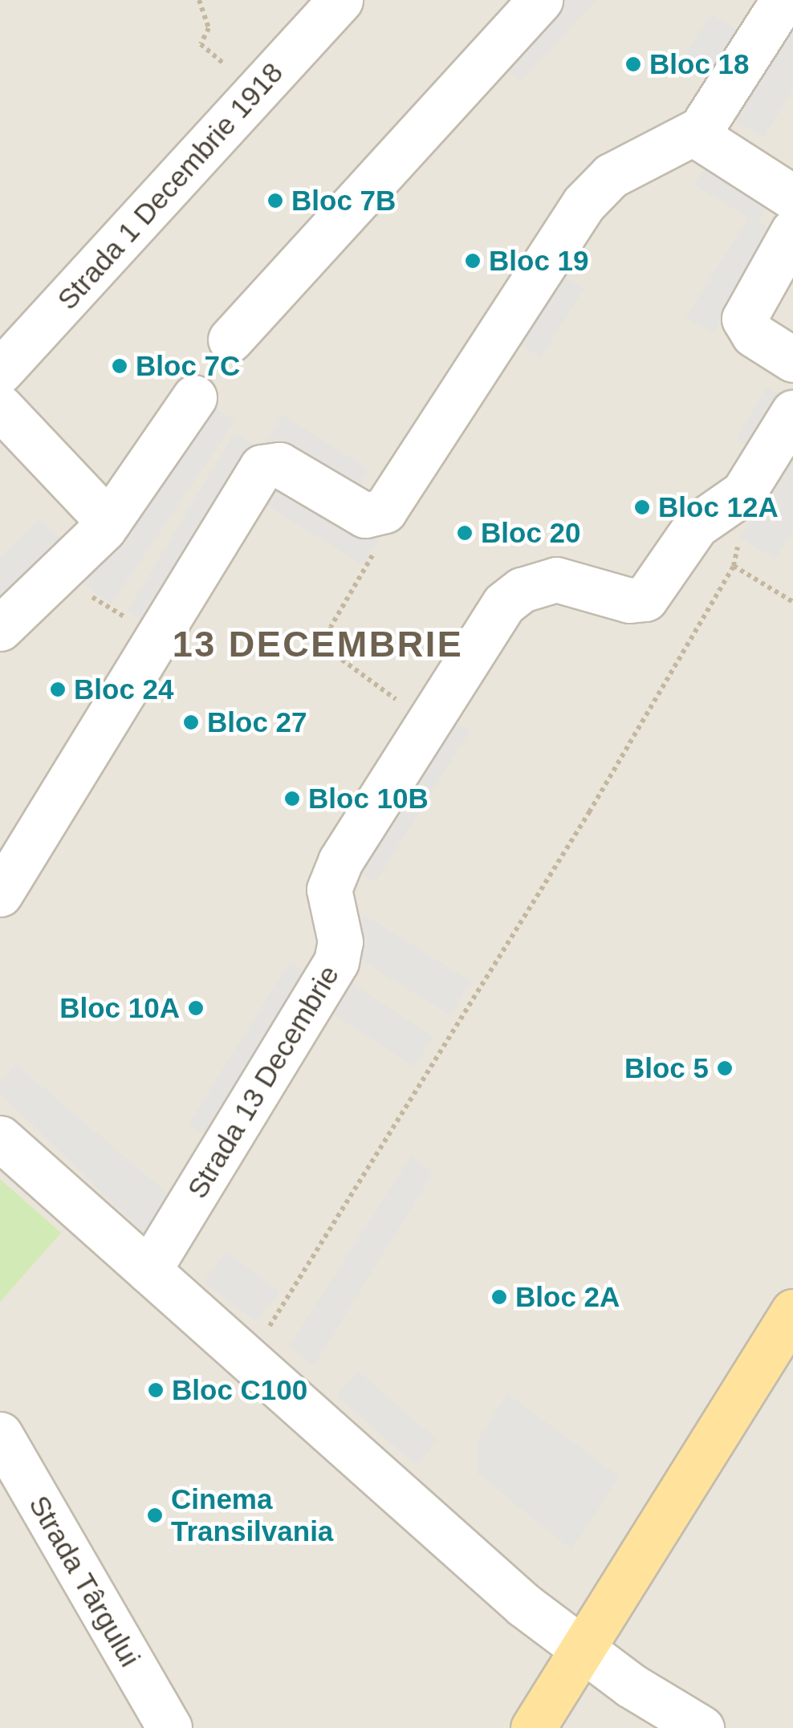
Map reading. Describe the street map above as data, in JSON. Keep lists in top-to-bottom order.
{
  "streets": {
    "street": ["Strada 1 Decembrie 1918", "Strada 13 Decembrie", "Strada Târgului"]
  },
  "districts": ["13 DECEMBRIE"],
  "places": [
    "Bloc 18",
    "Bloc 7B",
    "Bloc 19",
    "Bloc 7C",
    "Bloc 12A",
    "Bloc 20",
    "Bloc 24",
    "Bloc 27",
    "Bloc 10B",
    "Bloc 10A",
    "Bloc 5",
    "Bloc 2A",
    "Bloc C100",
    "Cinema Transilvania"
  ]
}
